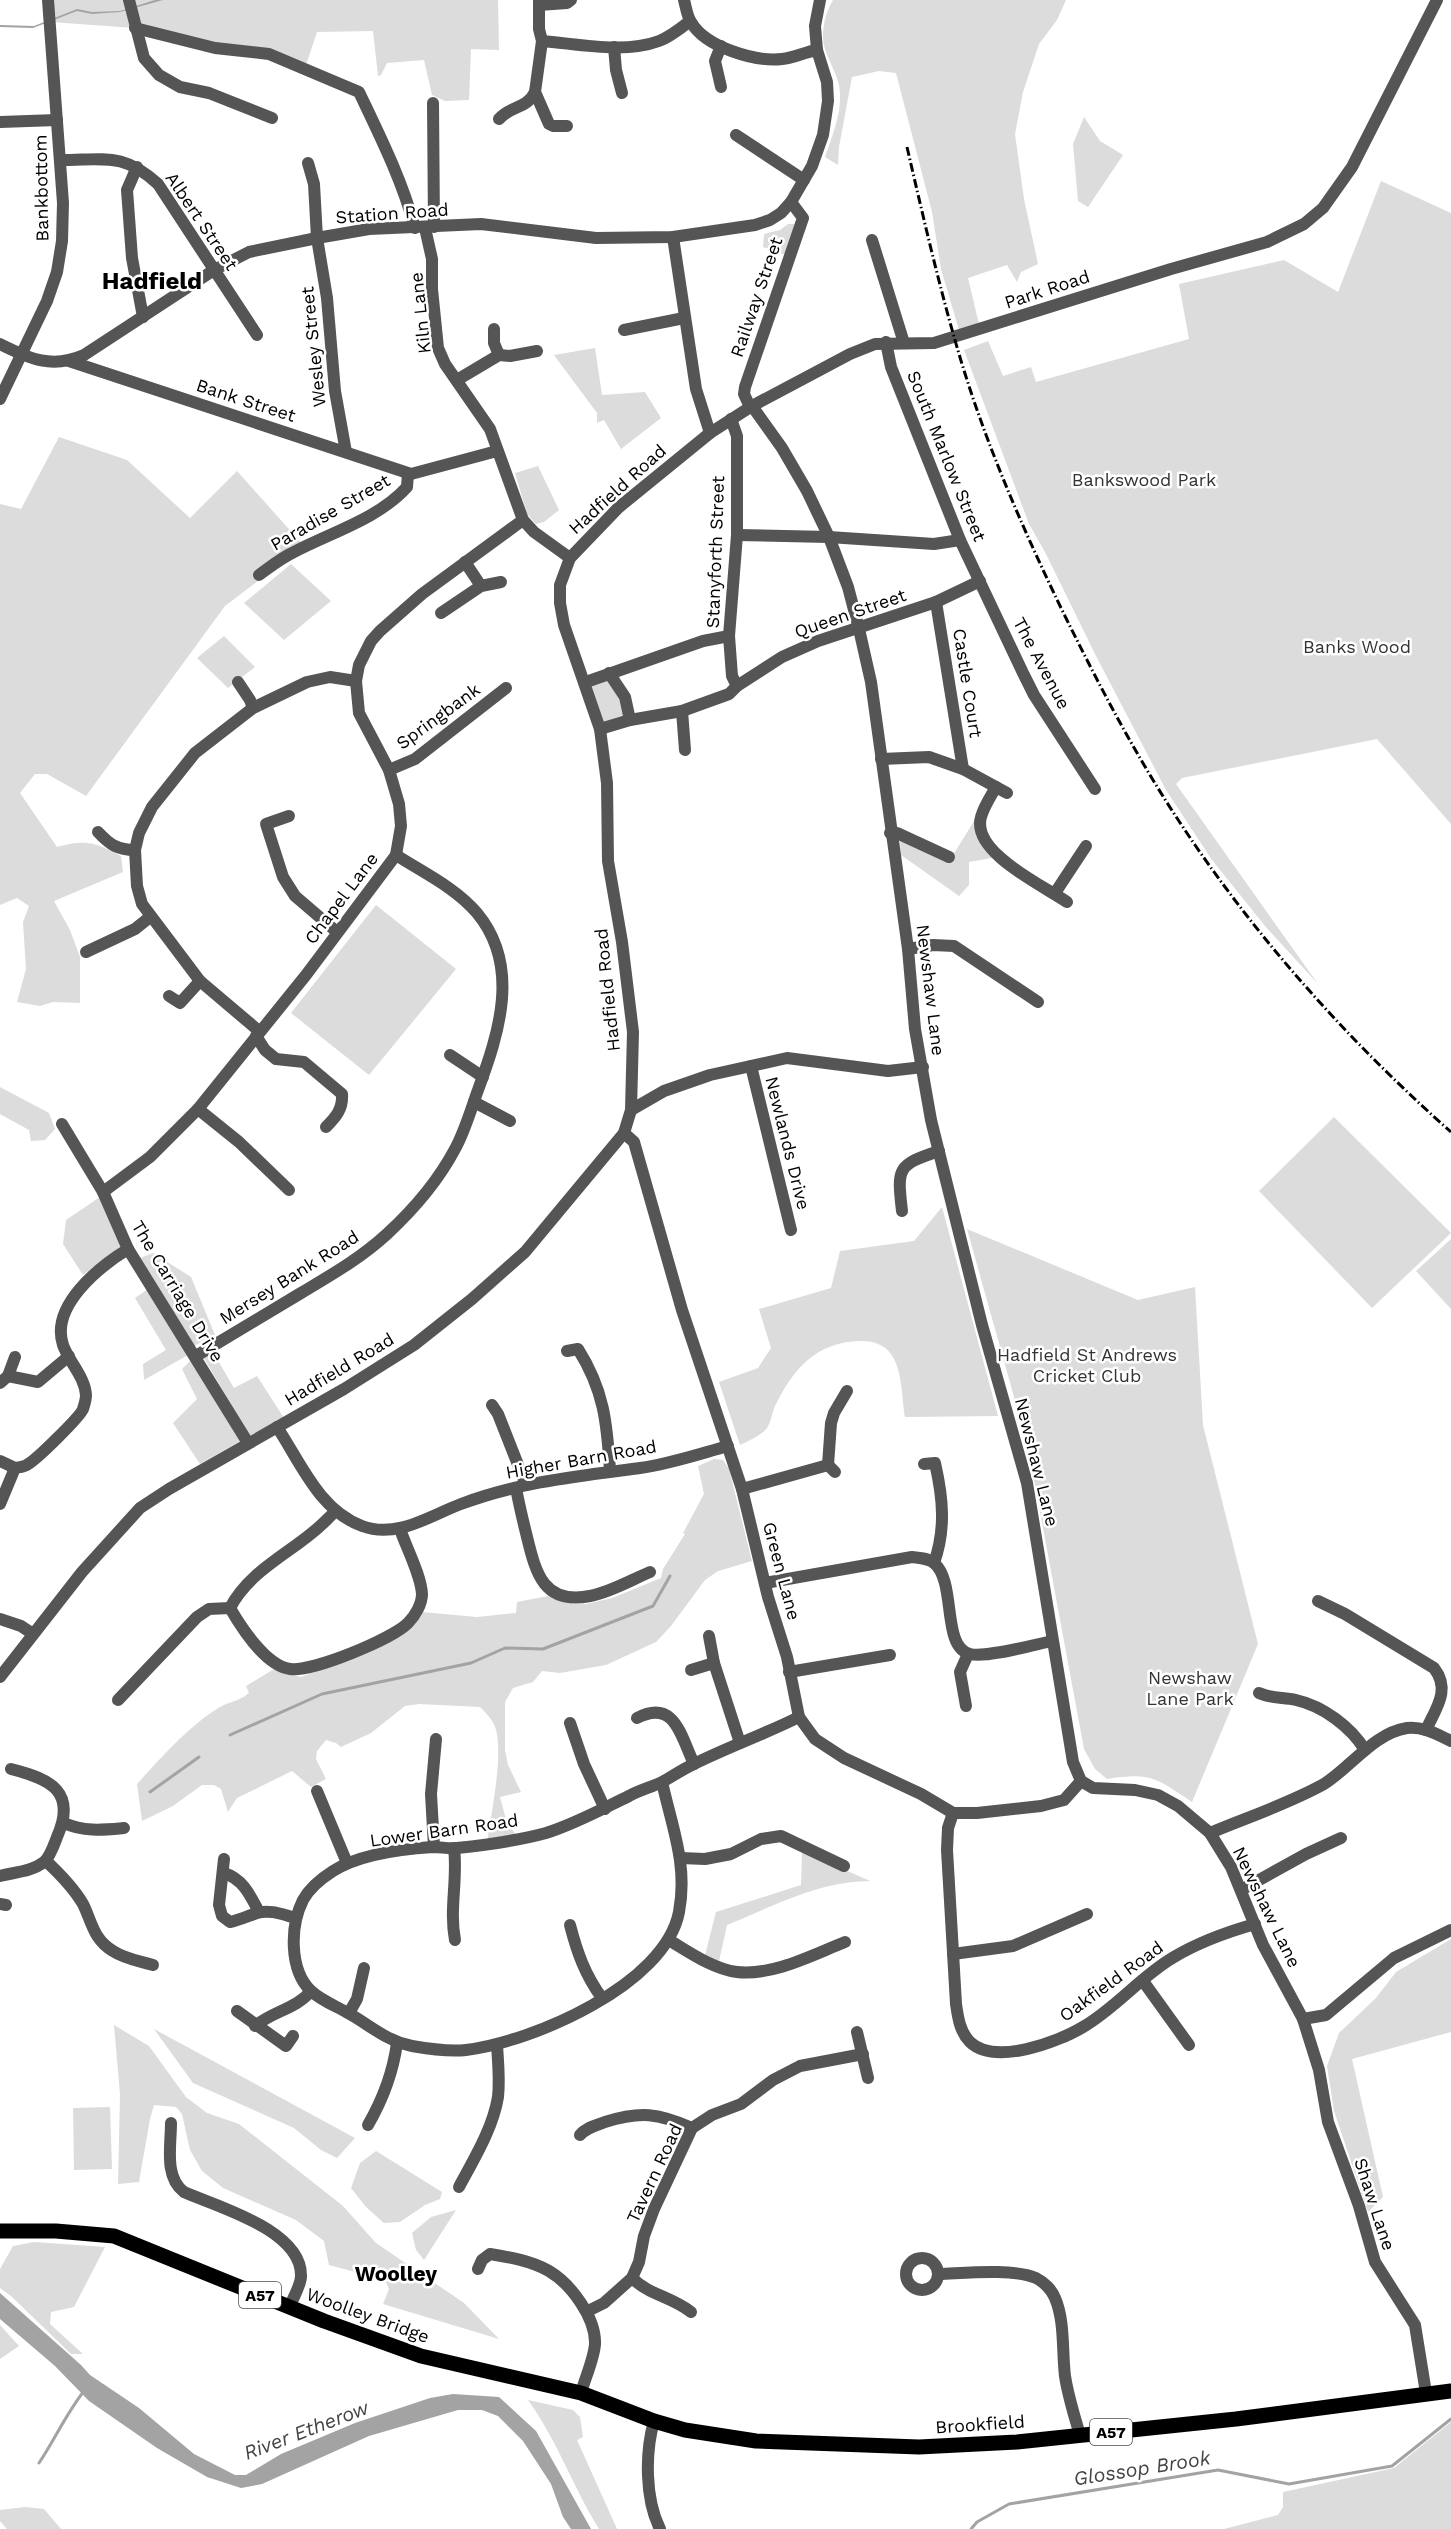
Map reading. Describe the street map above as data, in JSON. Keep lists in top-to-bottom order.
{
  "streets": {
    "main road": ["A57", "Woolley Bridge", "Brookfield"],
    "street": [
      "Bankbottom",
      "Station Road",
      "Albert Street",
      "Park Road",
      "Railway Street",
      "Kiln Lane",
      "Wesley Street",
      "Bank Street",
      "South Marlow Street",
      "Hadfield Road",
      "Paradise Street",
      "Stanyforth Street",
      "Queen Street",
      "The Avenue",
      "Castle Court",
      "Springbank",
      "Chapel Lane",
      "Newshaw Lane",
      "Newlands Drive",
      "Mersey Bank Road",
      "The Carriage Drive",
      "Higher Barn Road",
      "Green Lane",
      "Lower Barn Road",
      "Oakfield Road",
      "Tavern Road",
      "Shaw Lane"
    ]
  },
  "crossings": [
    ["Bankbottom", "Albert Street"],
    ["Station Road", "Albert Street"],
    ["Station Road", "Railway Street"],
    ["Station Road", "Kiln Lane"],
    ["Station Road", "Wesley Street"],
    ["Station Road", "Bank Street"],
    ["Park Road", "Hadfield Road"],
    ["Railway Street", "Hadfield Road"],
    ["Railway Street", "Newshaw Lane"],
    ["Kiln Lane", "Chapel Lane"],
    ["Wesley Street", "Bank Street"],
    ["Bank Street", "Paradise Street"],
    ["South Marlow Street", "Hadfield Road"],
    ["South Marlow Street", "Queen Street"],
    ["South Marlow Street", "The Avenue"],
    ["Hadfield Road", "Stanyforth Street"],
    ["Hadfield Road", "Queen Street"],
    ["Hadfield Road", "Newshaw Lane"],
    ["Hadfield Road", "Newlands Drive"],
    ["Hadfield Road", "The Carriage Drive"],
    ["Hadfield Road", "Higher Barn Road"],
    ["Hadfield Road", "Green Lane"],
    ["Stanyforth Street", "Queen Street"],
    ["Queen Street", "The Avenue"],
    ["Queen Street", "Castle Court"],
    ["Queen Street", "Newshaw Lane"],
    ["Springbank", "Chapel Lane"],
    ["Chapel Lane", "Mersey Bank Road"],
    ["Chapel Lane", "The Carriage Drive"],
    ["Newshaw Lane", "Newlands Drive"],
    ["Newshaw Lane", "Oakfield Road"],
    ["Newshaw Lane", "Shaw Lane"],
    ["Mersey Bank Road", "The Carriage Drive"],
    ["Higher Barn Road", "Green Lane"],
    ["Green Lane", "Lower Barn Road"],
    ["Green Lane", "Oakfield Road"],
    ["Shaw Lane", "Brookfield"],
    ["Woolley Bridge", "Brookfield"]
  ],
  "districts": ["Hadfield", "Woolley"],
  "water": ["River Etherow", "Glossop Brook"],
  "parks": [
    "Bankswood Park",
    "Banks Wood",
    "Hadfield St Andrews Cricket Club",
    "Newshaw Lane Park"
  ]
}
